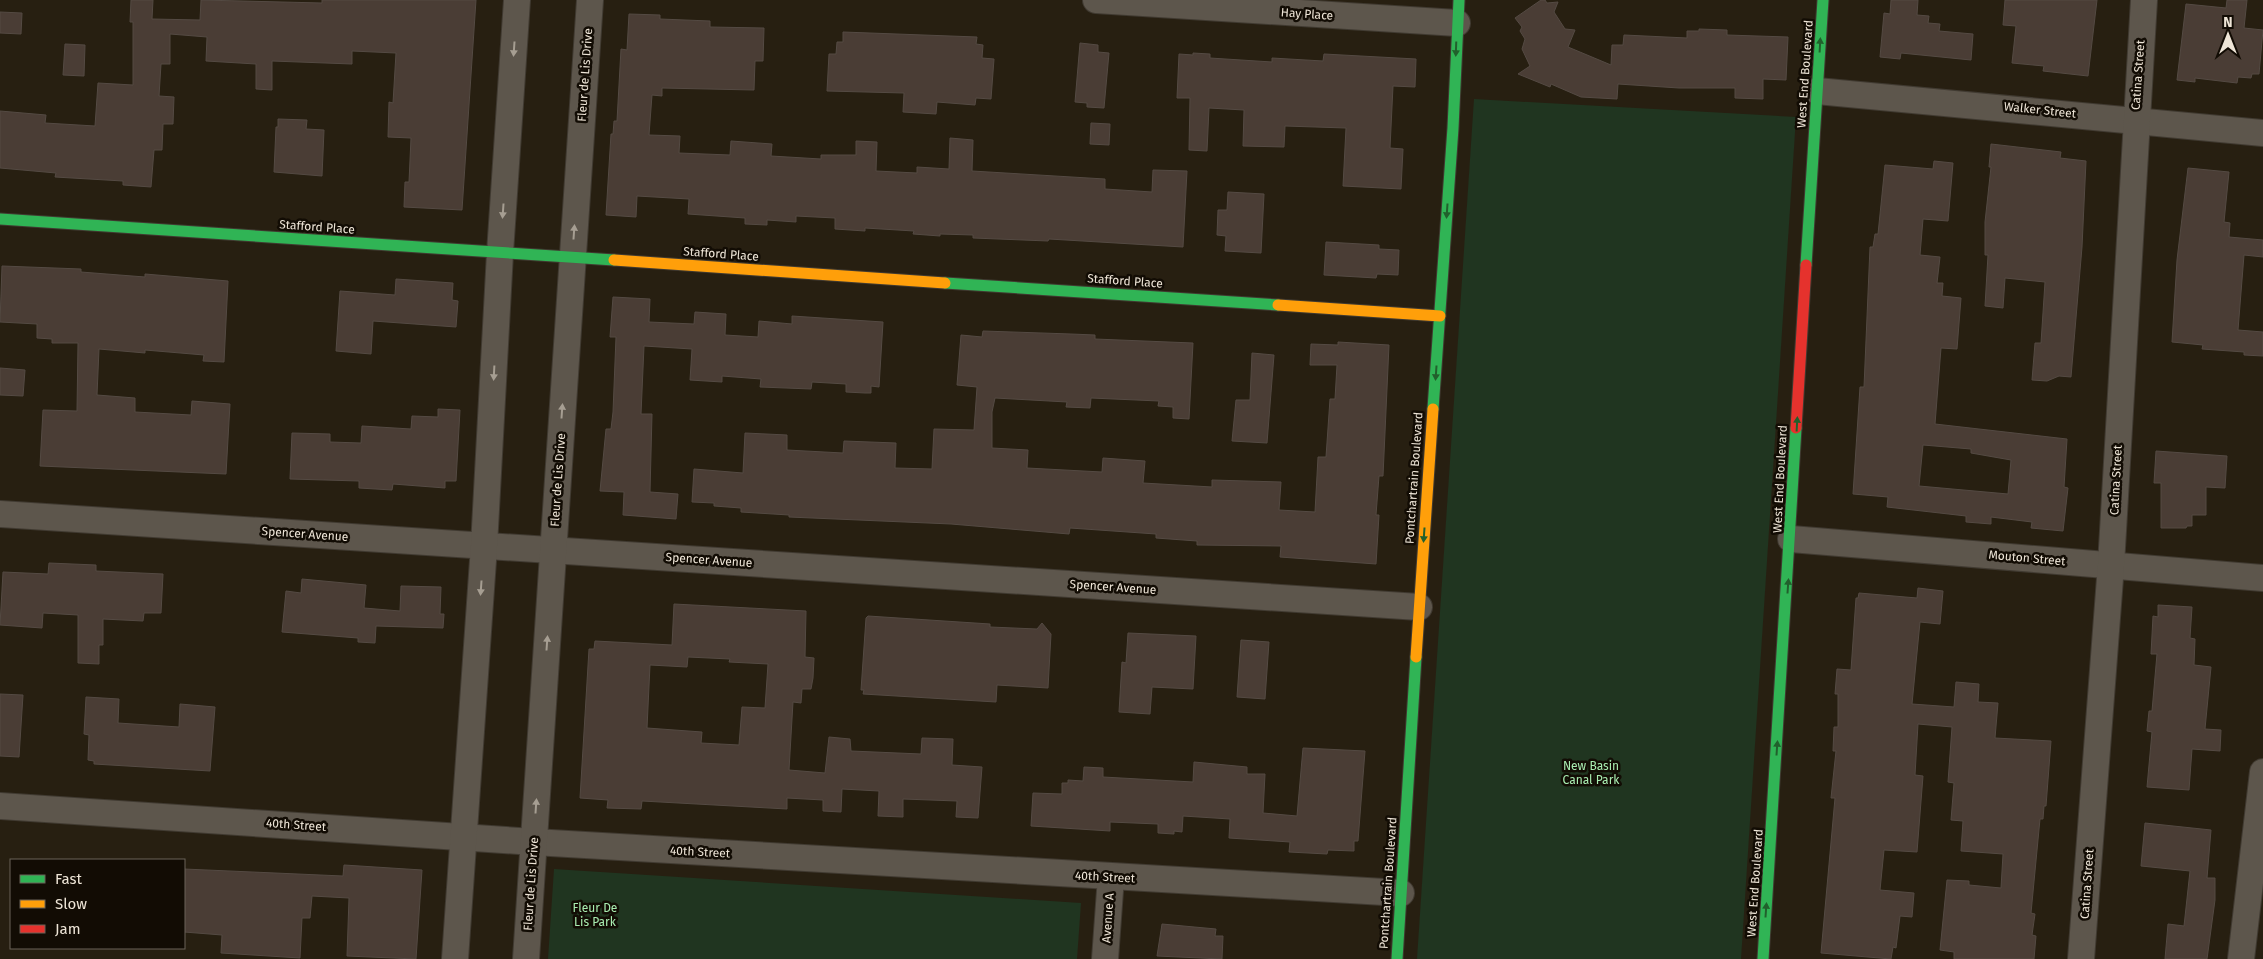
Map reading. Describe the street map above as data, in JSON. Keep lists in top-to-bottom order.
{
  "streets": {
    "main road": ["West End Boulevard", "Stafford Place", "Pontchartrain Boulevard"],
    "street": [
      "Hay Place",
      "Fleur de Lis Drive",
      "Catina Street",
      "Walker Street",
      "Spencer Avenue",
      "Mouton Street",
      "40th Street",
      "Avenue A"
    ]
  },
  "crossings": [
    ["Hay Place", "Pontchartrain Boulevard"],
    ["West End Boulevard", "Walker Street"],
    ["West End Boulevard", "Mouton Street"],
    ["Fleur de Lis Drive", "Stafford Place"],
    ["Fleur de Lis Drive", "Spencer Avenue"],
    ["Fleur de Lis Drive", "40th Street"],
    ["Catina Street", "Walker Street"],
    ["Catina Street", "Mouton Street"],
    ["Stafford Place", "Pontchartrain Boulevard"],
    ["Pontchartrain Boulevard", "Spencer Avenue"],
    ["Pontchartrain Boulevard", "40th Street"],
    ["40th Street", "Avenue A"]
  ],
  "one_way": ["West End Boulevard", "Pontchartrain Boulevard"],
  "parks": ["New Basin Canal Park", "Fleur De Lis Park"],
  "legend": ["Fast", "Slow", "Jam"],
  "north": "top"
}
